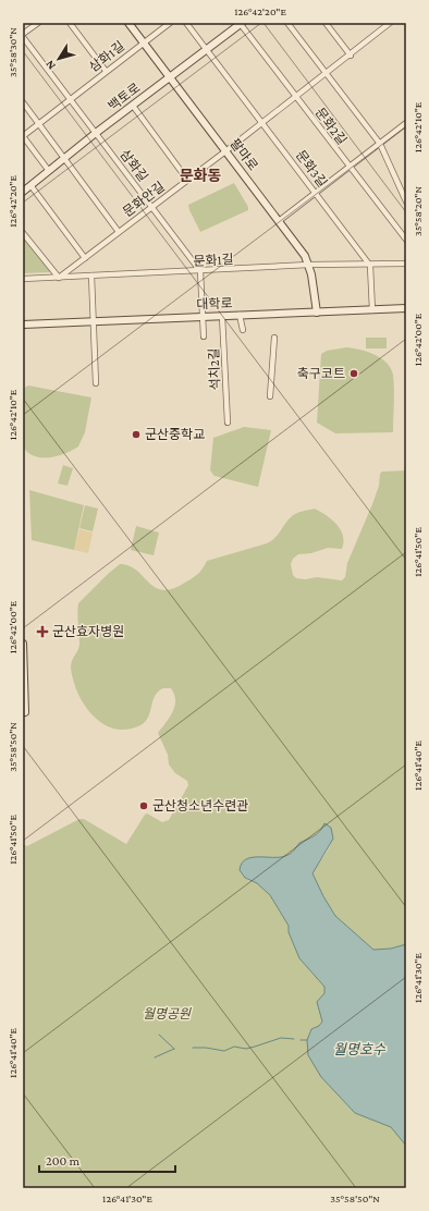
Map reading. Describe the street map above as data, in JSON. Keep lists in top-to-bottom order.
{
  "streets": {
    "street": [
      "삼화1길",
      "백토로",
      "문화2길",
      "팔마로",
      "삼화길",
      "문화3길",
      "문화안길",
      "문화1길",
      "대학로",
      "석치2길"
    ]
  },
  "crossings": [
    ["삼화1길", "팔마로"],
    ["삼화1길", "삼화길"],
    ["백토로", "문화2길"],
    ["백토로", "팔마로"],
    ["백토로", "삼화길"],
    ["백토로", "문화3길"],
    ["문화2길", "문화안길"],
    ["팔마로", "문화안길"],
    ["팔마로", "문화1길"],
    ["팔마로", "대학로"],
    ["삼화길", "문화안길"],
    ["삼화길", "문화1길"],
    ["문화3길", "문화안길"],
    ["문화3길", "문화1길"],
    ["문화안길", "문화1길"],
    ["대학로", "석치2길"]
  ],
  "districts": ["문화동"],
  "water": ["월명호수"],
  "parks": ["월명공원"],
  "places": {
    "other": ["축구코트", "군산중학교", "군산청소년수련관"],
    "health": ["군산효자병원"]
  },
  "scale_bar": "200 m",
  "north": "bottom left",
  "coordinates": [
    "126°42'20\"E",
    "35°58'30\"N",
    "126°42'10\"E",
    "35°58'20\"N",
    "126°42'00\"E",
    "126°41'50\"E",
    "35°58'50\"N",
    "126°41'40\"E",
    "126°41'30\"E"
  ]
}
